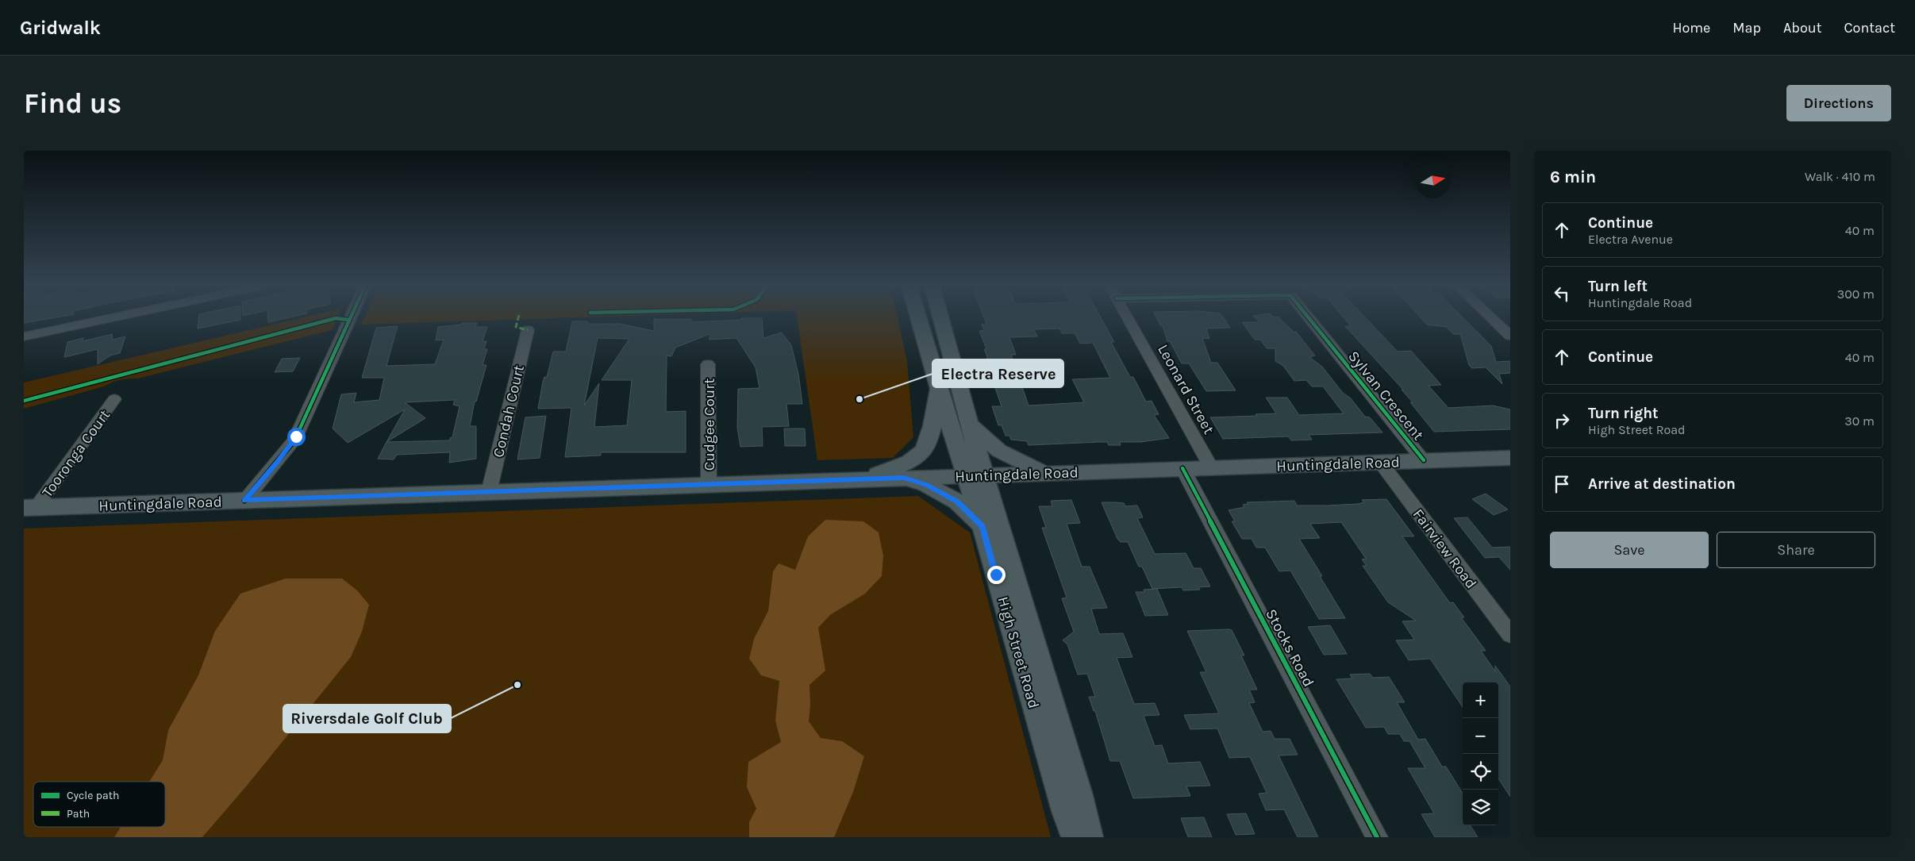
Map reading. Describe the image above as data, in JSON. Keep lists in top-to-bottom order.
{
  "streets": {
    "main road": ["Huntingdale Road", "High Street Road"],
    "street": [
      "Leonard Street",
      "Sylvan Crescent",
      "Condah Court",
      "Cudgee Court",
      "Tooronga Court",
      "Fairview Road",
      "Stocks Road"
    ]
  },
  "crossings": [
    ["Leonard Street", "Huntingdale Road"],
    ["Sylvan Crescent", "Huntingdale Road"],
    ["Condah Court", "Huntingdale Road"],
    ["Cudgee Court", "Huntingdale Road"],
    ["Tooronga Court", "Huntingdale Road"],
    ["Huntingdale Road", "Fairview Road"],
    ["Huntingdale Road", "Stocks Road"],
    ["Huntingdale Road", "High Street Road"]
  ],
  "places": ["Electra Reserve", "Riversdale Golf Club"],
  "legend": ["Cycle path", "Path"],
  "north": "right",
  "page": {
    "header": "Gridwalk",
    "nav": [
      "Home",
      "Map",
      "About",
      "Contact"
    ],
    "buttons": [
      "Directions",
      ["Save", "Share"]
    ],
    "title": "Find us",
    "heading": ["6 min", "Walk · 410 m"],
    "list": [
      ["Continue", "Electra Avenue", "40 m"],
      ["Turn left", "Huntingdale Road", "300 m"],
      ["Continue", "40 m"],
      ["Turn right", "High Street Road", "30 m"],
      "Arrive at destination"
    ],
    "map_buttons": ["+", "−"]
  }
}
